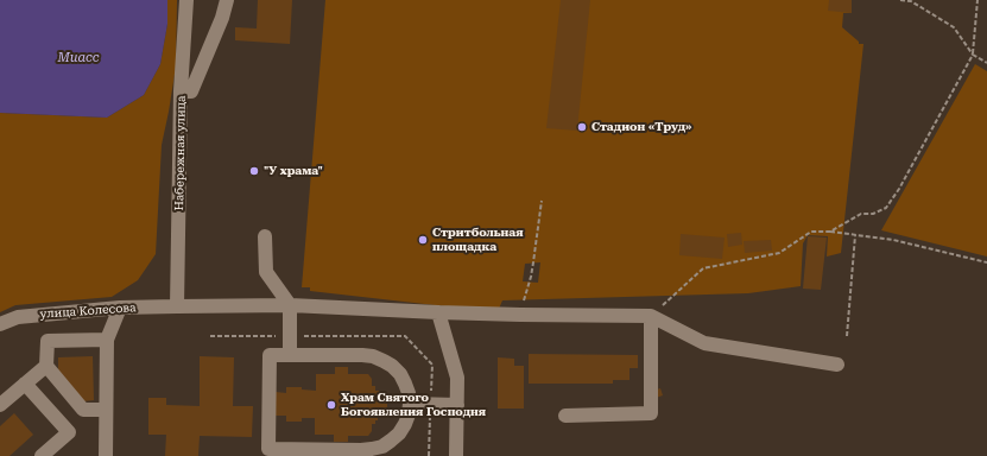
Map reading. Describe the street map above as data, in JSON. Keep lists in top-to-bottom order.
{
  "streets": {
    "street": ["Набережная улица", "улица Колесова"]
  },
  "crossings": [
    ["Набережная улица", "улица Колесова"]
  ],
  "water": ["Миасс"],
  "places": [
    "Стадион «Труд»",
    "\"У храма\"",
    "Стритбольная площадка",
    "Храм Святого Богоявления Господня"
  ]
}
